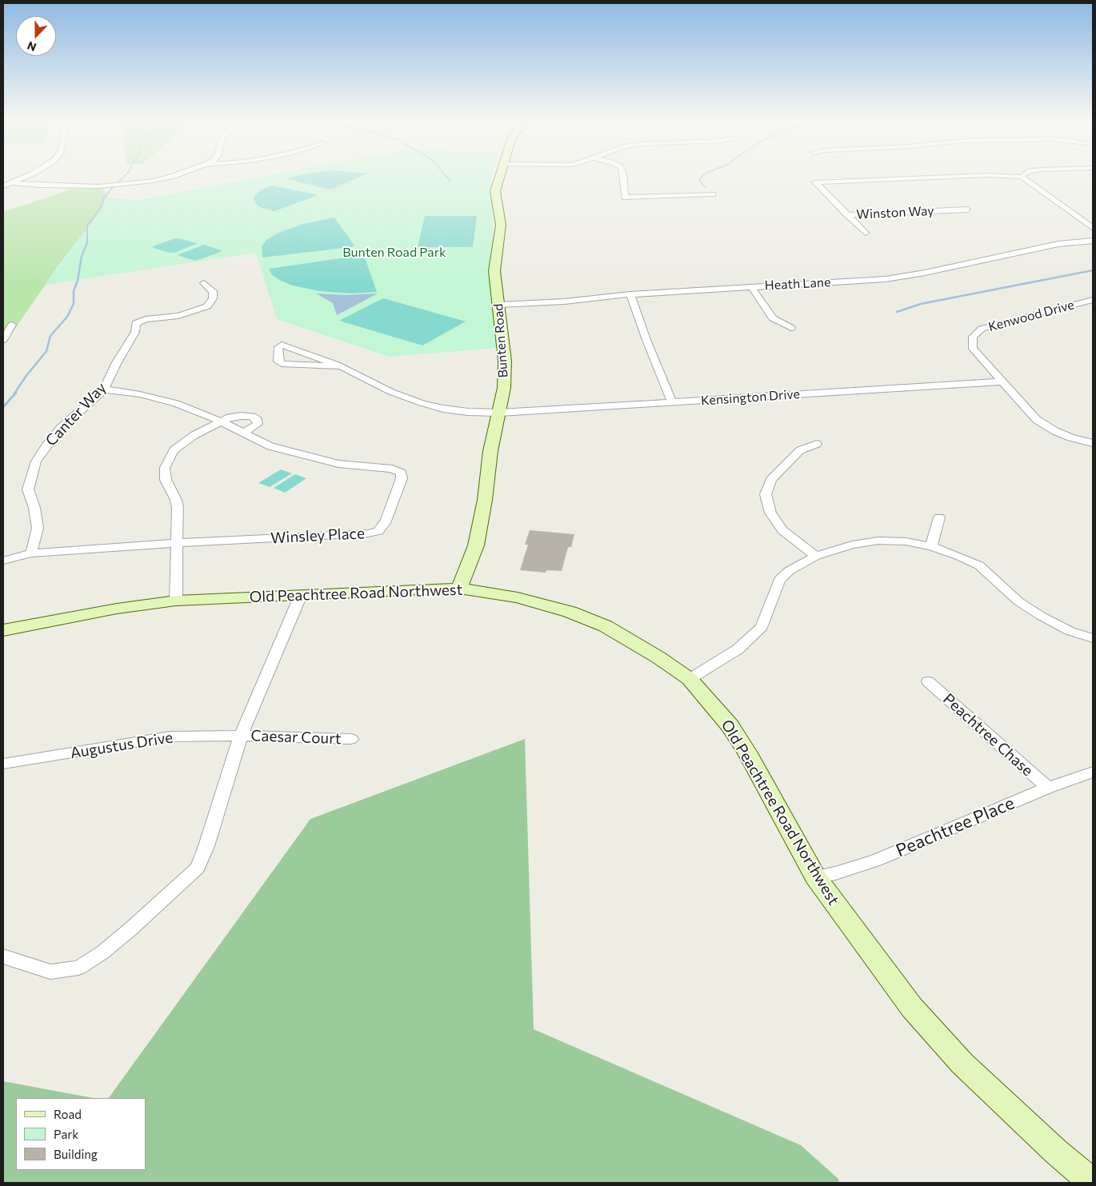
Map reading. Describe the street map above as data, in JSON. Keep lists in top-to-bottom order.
{
  "streets": {
    "street": [
      "Winston Way",
      "Heath Lane",
      "Kenwood Drive",
      "Bunten Road",
      "Kensington Drive",
      "Canter Way",
      "Winsley Place",
      "Old Peachtree Road Northwest",
      "Peachtree Chase",
      "Caesar Court",
      "Augustus Drive",
      "Peachtree Place"
    ]
  },
  "crossings": [
    ["Heath Lane", "Bunten Road"],
    ["Kenwood Drive", "Kensington Drive"],
    ["Bunten Road", "Kensington Drive"],
    ["Bunten Road", "Old Peachtree Road Northwest"],
    ["Canter Way", "Winsley Place"],
    ["Old Peachtree Road Northwest", "Peachtree Place"],
    ["Peachtree Chase", "Peachtree Place"],
    ["Caesar Court", "Augustus Drive"]
  ],
  "parks": ["Bunten Road Park"],
  "legend": ["Road", "Park", "Building"],
  "north": "bottom"
}
